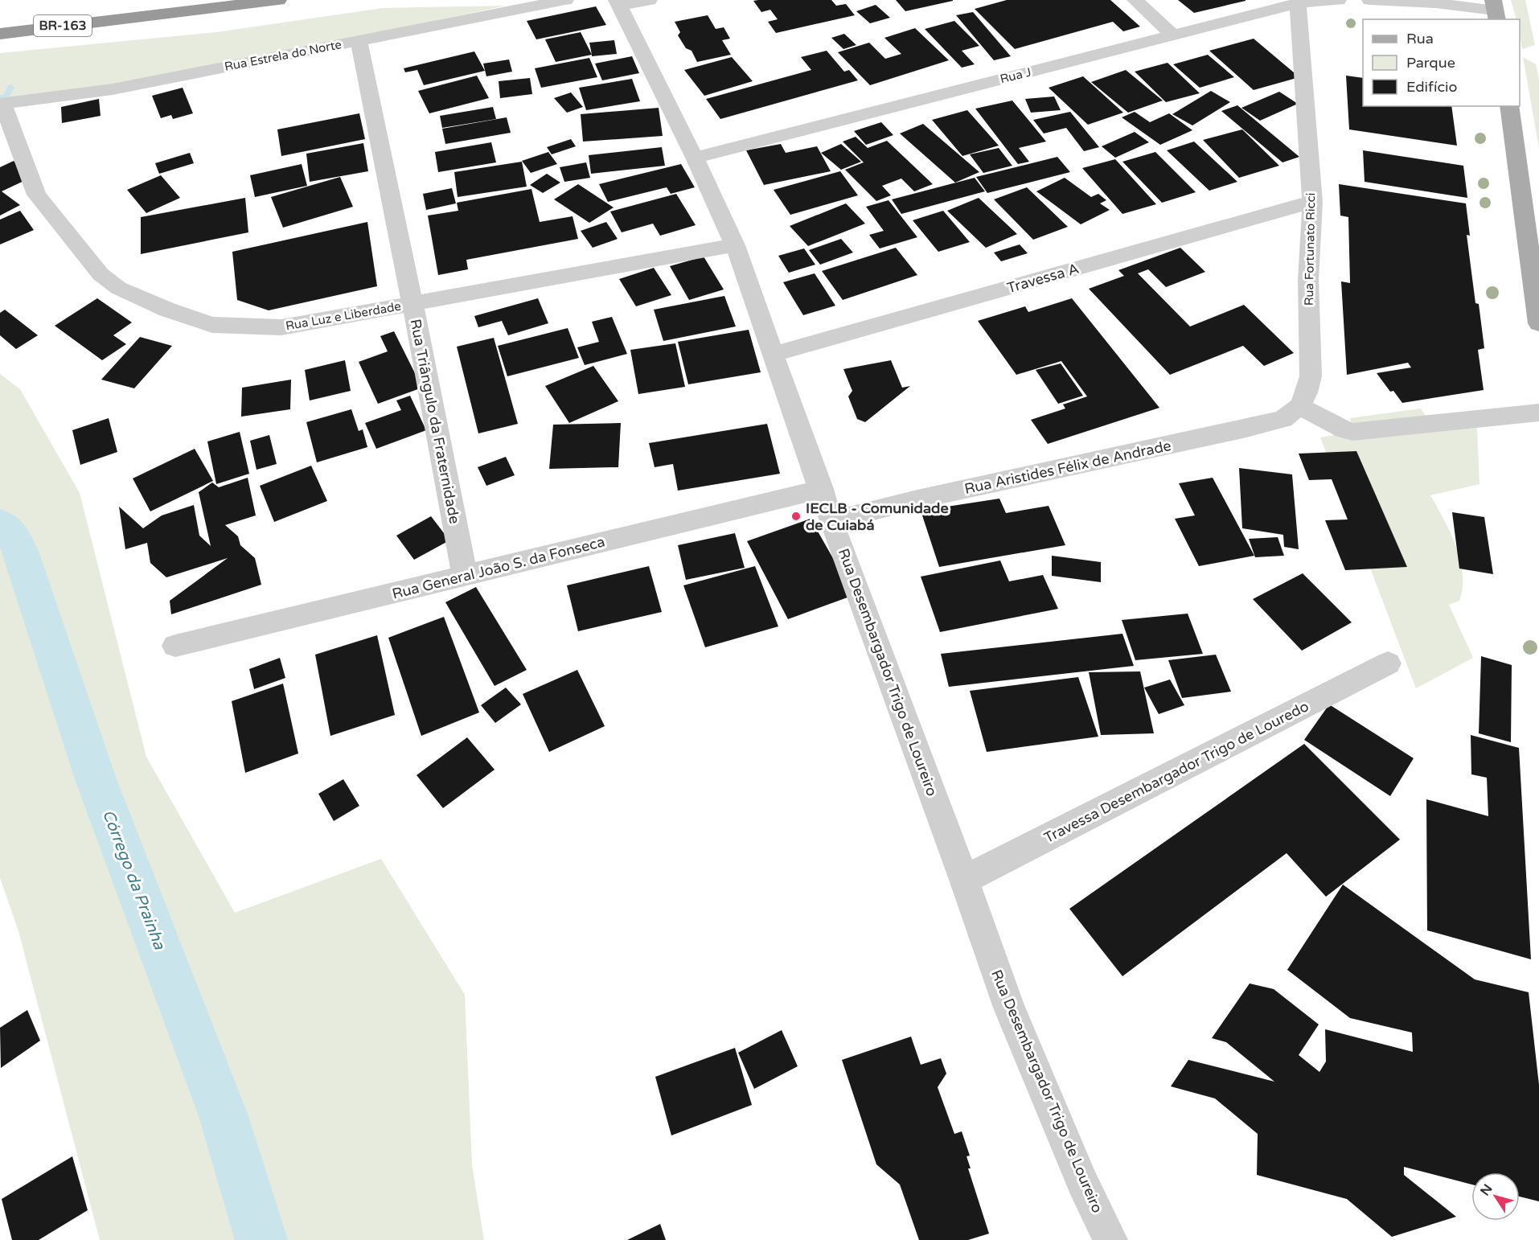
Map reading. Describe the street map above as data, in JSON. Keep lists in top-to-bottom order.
{
  "streets": {
    "highway": ["BR-163"],
    "street": [
      "Rua Estrela do Norte",
      "Rua J",
      "Rua Fortunato Ricci",
      "Travessa A",
      "Rua Luz e Liberdade",
      "Rua Triângulo da Fraternidade",
      "Rua Aristides Félix de Andrade",
      "Rua General João S. da Fonseca",
      "Rua Desembargador Trigo de Loureiro",
      "Travessa Desembargador Trigo de Louredo"
    ]
  },
  "crossings": [
    ["Rua Estrela do Norte", "Rua Luz e Liberdade"],
    ["Rua Estrela do Norte", "Rua Triângulo da Fraternidade"],
    ["Rua J", "Rua Fortunato Ricci"],
    ["Rua J", "Rua Desembargador Trigo de Loureiro"],
    ["Rua Fortunato Ricci", "Travessa A"],
    ["Rua Fortunato Ricci", "Rua Aristides Félix de Andrade"],
    ["Travessa A", "Rua Desembargador Trigo de Loureiro"],
    ["Rua Luz e Liberdade", "Rua Triângulo da Fraternidade"],
    ["Rua Luz e Liberdade", "Rua Desembargador Trigo de Loureiro"],
    ["Rua Triângulo da Fraternidade", "Rua General João S. da Fonseca"],
    ["Rua Aristides Félix de Andrade", "Rua Desembargador Trigo de Loureiro"],
    ["Rua General João S. da Fonseca", "Rua Desembargador Trigo de Loureiro"],
    ["Rua Desembargador Trigo de Loureiro", "Travessa Desembargador Trigo de Louredo"]
  ],
  "water": ["Córrego da Prainha"],
  "places": ["IECLB - Comunidade de Cuiabá"],
  "legend": ["Rua", "Parque", "Edifício"],
  "north": "top left"
}
